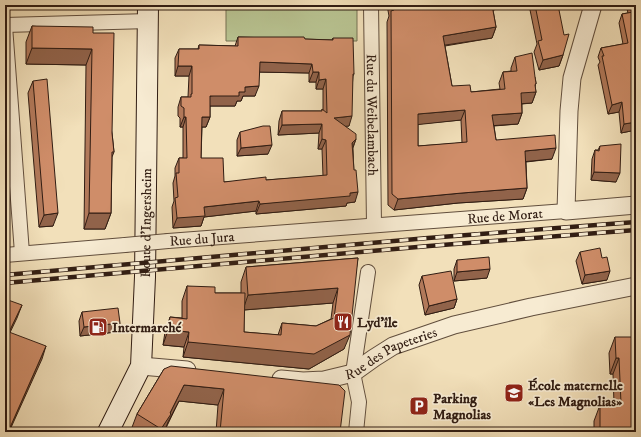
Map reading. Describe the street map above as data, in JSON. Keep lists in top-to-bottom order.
{
  "streets": {
    "main road": ["Route d'Ingersheim"],
    "street": [
      "Rue du Weibelambach",
      "Rue de Morat",
      "Rue du Jura",
      "Rue des Papeteries"
    ]
  },
  "crossings": [
    ["Rue du Weibelambach", "Rue de Morat"],
    ["Rue du Weibelambach", "Rue du Jura"],
    ["Rue de Morat", "Rue du Jura"]
  ],
  "places": {
    "restaurant": ["Lyd'île"],
    "fuel station": ["Intermarché"],
    "school or university": ["École maternelle «Les Magnolias»"],
    "parking": ["Parking Magnolias"]
  }
}
